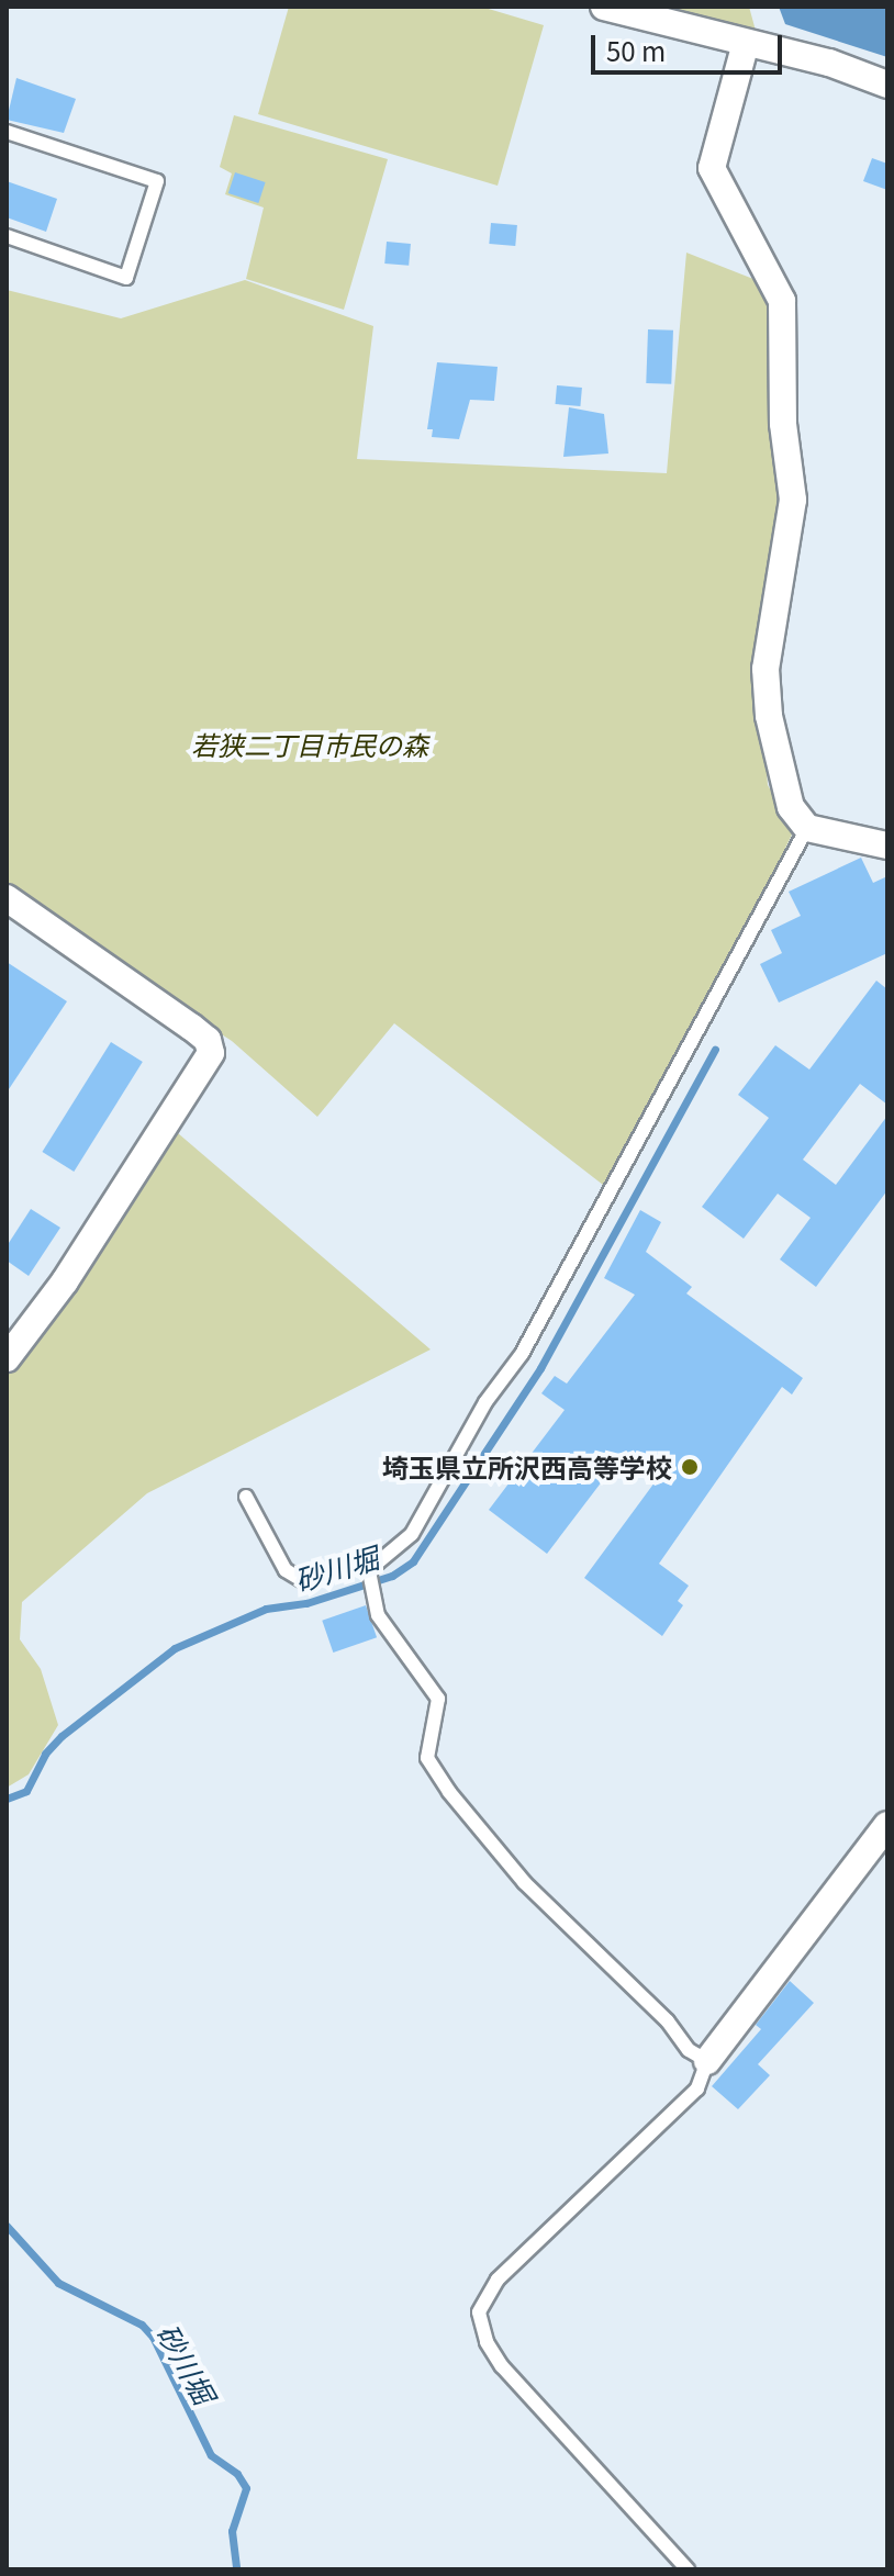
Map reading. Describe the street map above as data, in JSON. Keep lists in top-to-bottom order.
{
  "water": ["砂川堀"],
  "parks": ["若狭二丁目市民の森"],
  "places": ["埼玉県立所沢西高等学校"],
  "scale_bar": "50 m"
}
